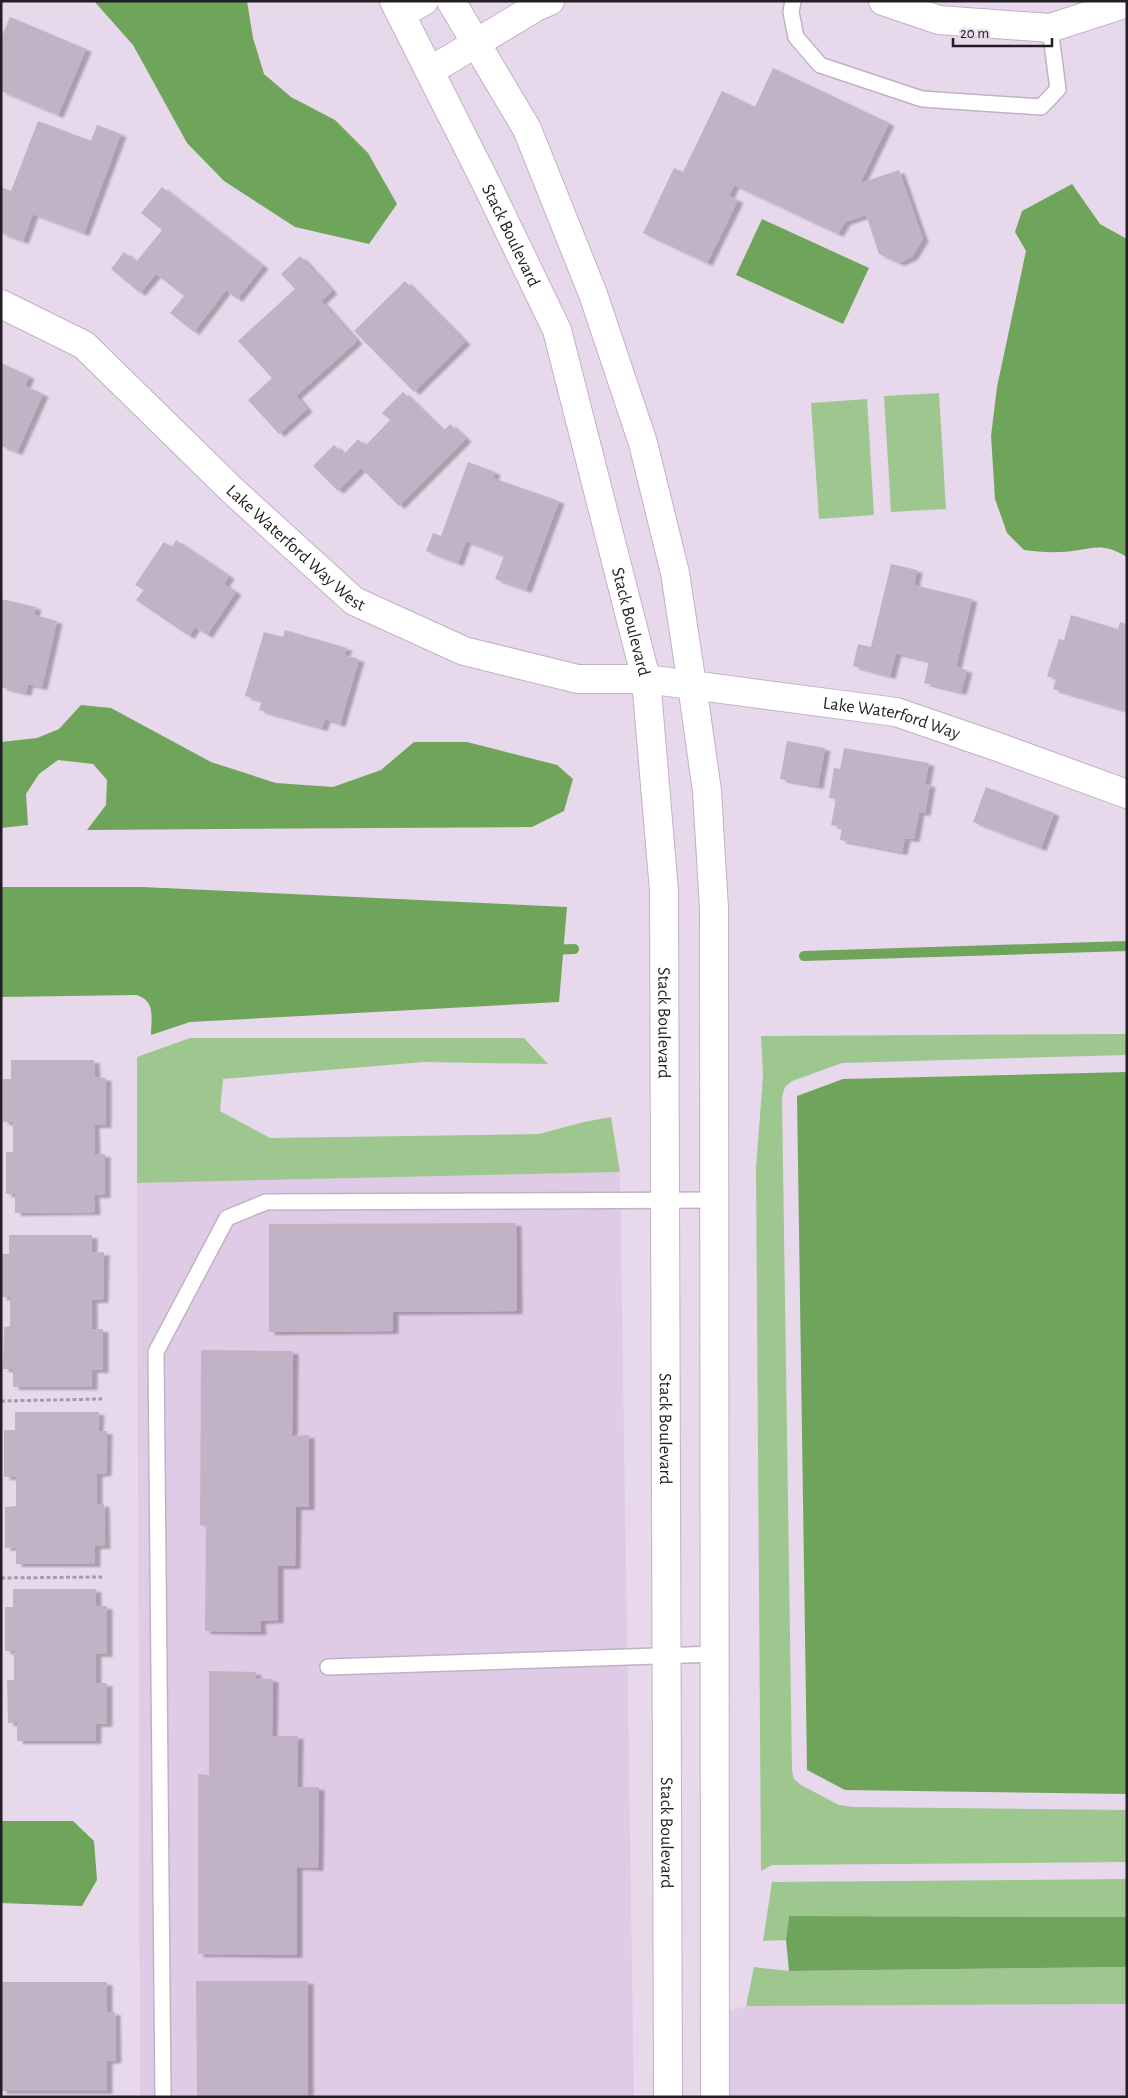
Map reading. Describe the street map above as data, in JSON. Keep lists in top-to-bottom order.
{
  "streets": {
    "street": ["Stack Boulevard", "Lake Waterford Way West", "Lake Waterford Way"]
  },
  "crossings": [
    ["Stack Boulevard", "Lake Waterford Way West"],
    ["Stack Boulevard", "Lake Waterford Way"],
    ["Lake Waterford Way West", "Lake Waterford Way"]
  ],
  "scale_bar": "20 m"
}
